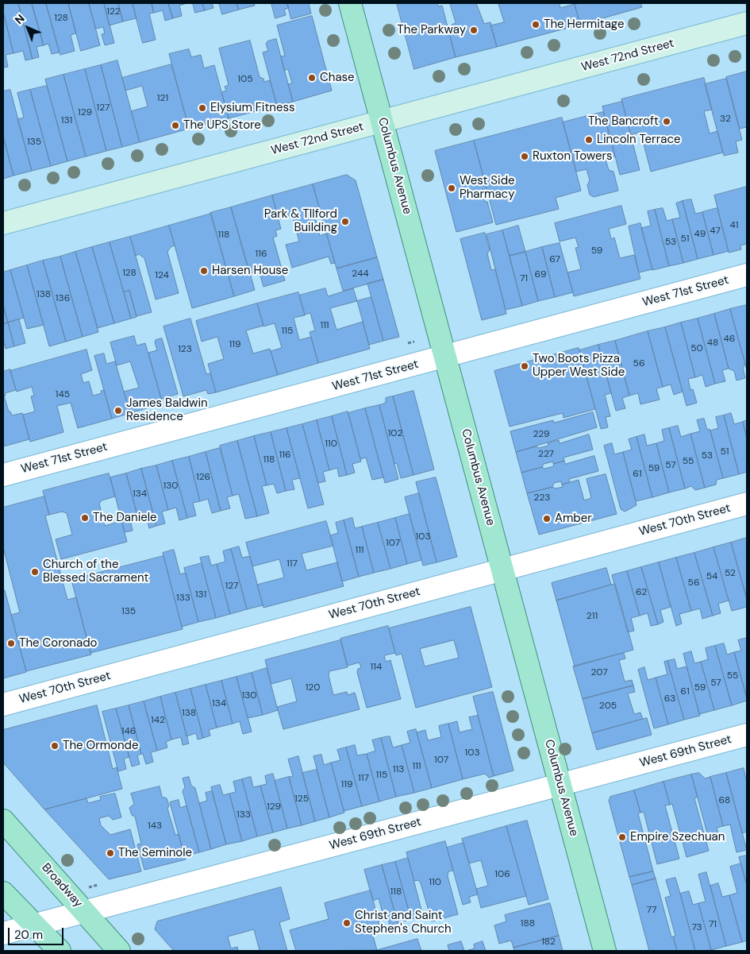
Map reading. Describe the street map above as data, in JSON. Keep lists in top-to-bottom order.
{
  "streets": {
    "main road": ["West 72nd Street", "Columbus Avenue", "Broadway"],
    "street": ["West 71st Street", "West 70th Street", "West 69th Street"]
  },
  "crossings": [
    ["West 72nd Street", "Columbus Avenue"],
    ["Columbus Avenue", "West 71st Street"],
    ["Columbus Avenue", "West 70th Street"],
    ["Columbus Avenue", "West 69th Street"],
    ["West 69th Street", "Broadway"]
  ],
  "places": [
    "The Hermitage",
    "The Parkway",
    "Chase",
    "Elysium Fitness",
    "The Bancroft",
    "The UPS Store",
    "Lincoln Terrace",
    "Ruxton Towers",
    "West Side Pharmacy",
    "Park & TIlford Building",
    "Harsen House",
    "Two Boots Pizza Upper West Side",
    "James Baldwin Residence",
    "The Daniele",
    "Amber",
    "Church of the Blessed Sacrament",
    "The Coronado",
    "The Ormonde",
    "Empire Szechuan",
    "The Seminole",
    "Christ and Saint Stephen's Church"
  ],
  "house_numbers": [
    "122",
    "128",
    "105",
    "121",
    "127",
    "129",
    "32",
    "131",
    "135",
    "41",
    "47",
    "49",
    "118",
    "51",
    "53",
    "59",
    "116",
    "67",
    "128",
    "244",
    "69",
    "124",
    "71",
    "138",
    "136",
    "111",
    "115",
    "46",
    "48",
    "119",
    "50",
    "123",
    "56",
    "145",
    "102",
    "229",
    "110",
    "51",
    "227",
    "116",
    "53",
    "118",
    "55",
    "57",
    "59",
    "61",
    "126",
    "130",
    "134",
    "223",
    "103",
    "107",
    "111",
    "117",
    "52",
    "54",
    "56",
    "127",
    "62",
    "131",
    "133",
    "135",
    "211",
    "114",
    "207",
    "55",
    "57",
    "120",
    "59",
    "61",
    "130",
    "63",
    "134",
    "205",
    "138",
    "142",
    "146",
    "103",
    "107",
    "111",
    "113",
    "115",
    "117",
    "119",
    "125",
    "68",
    "129",
    "133",
    "143",
    "106",
    "110",
    "118",
    "77",
    "188",
    "71",
    "73",
    "182"
  ],
  "scale_bar": "20 m",
  "north": "top left"
}
